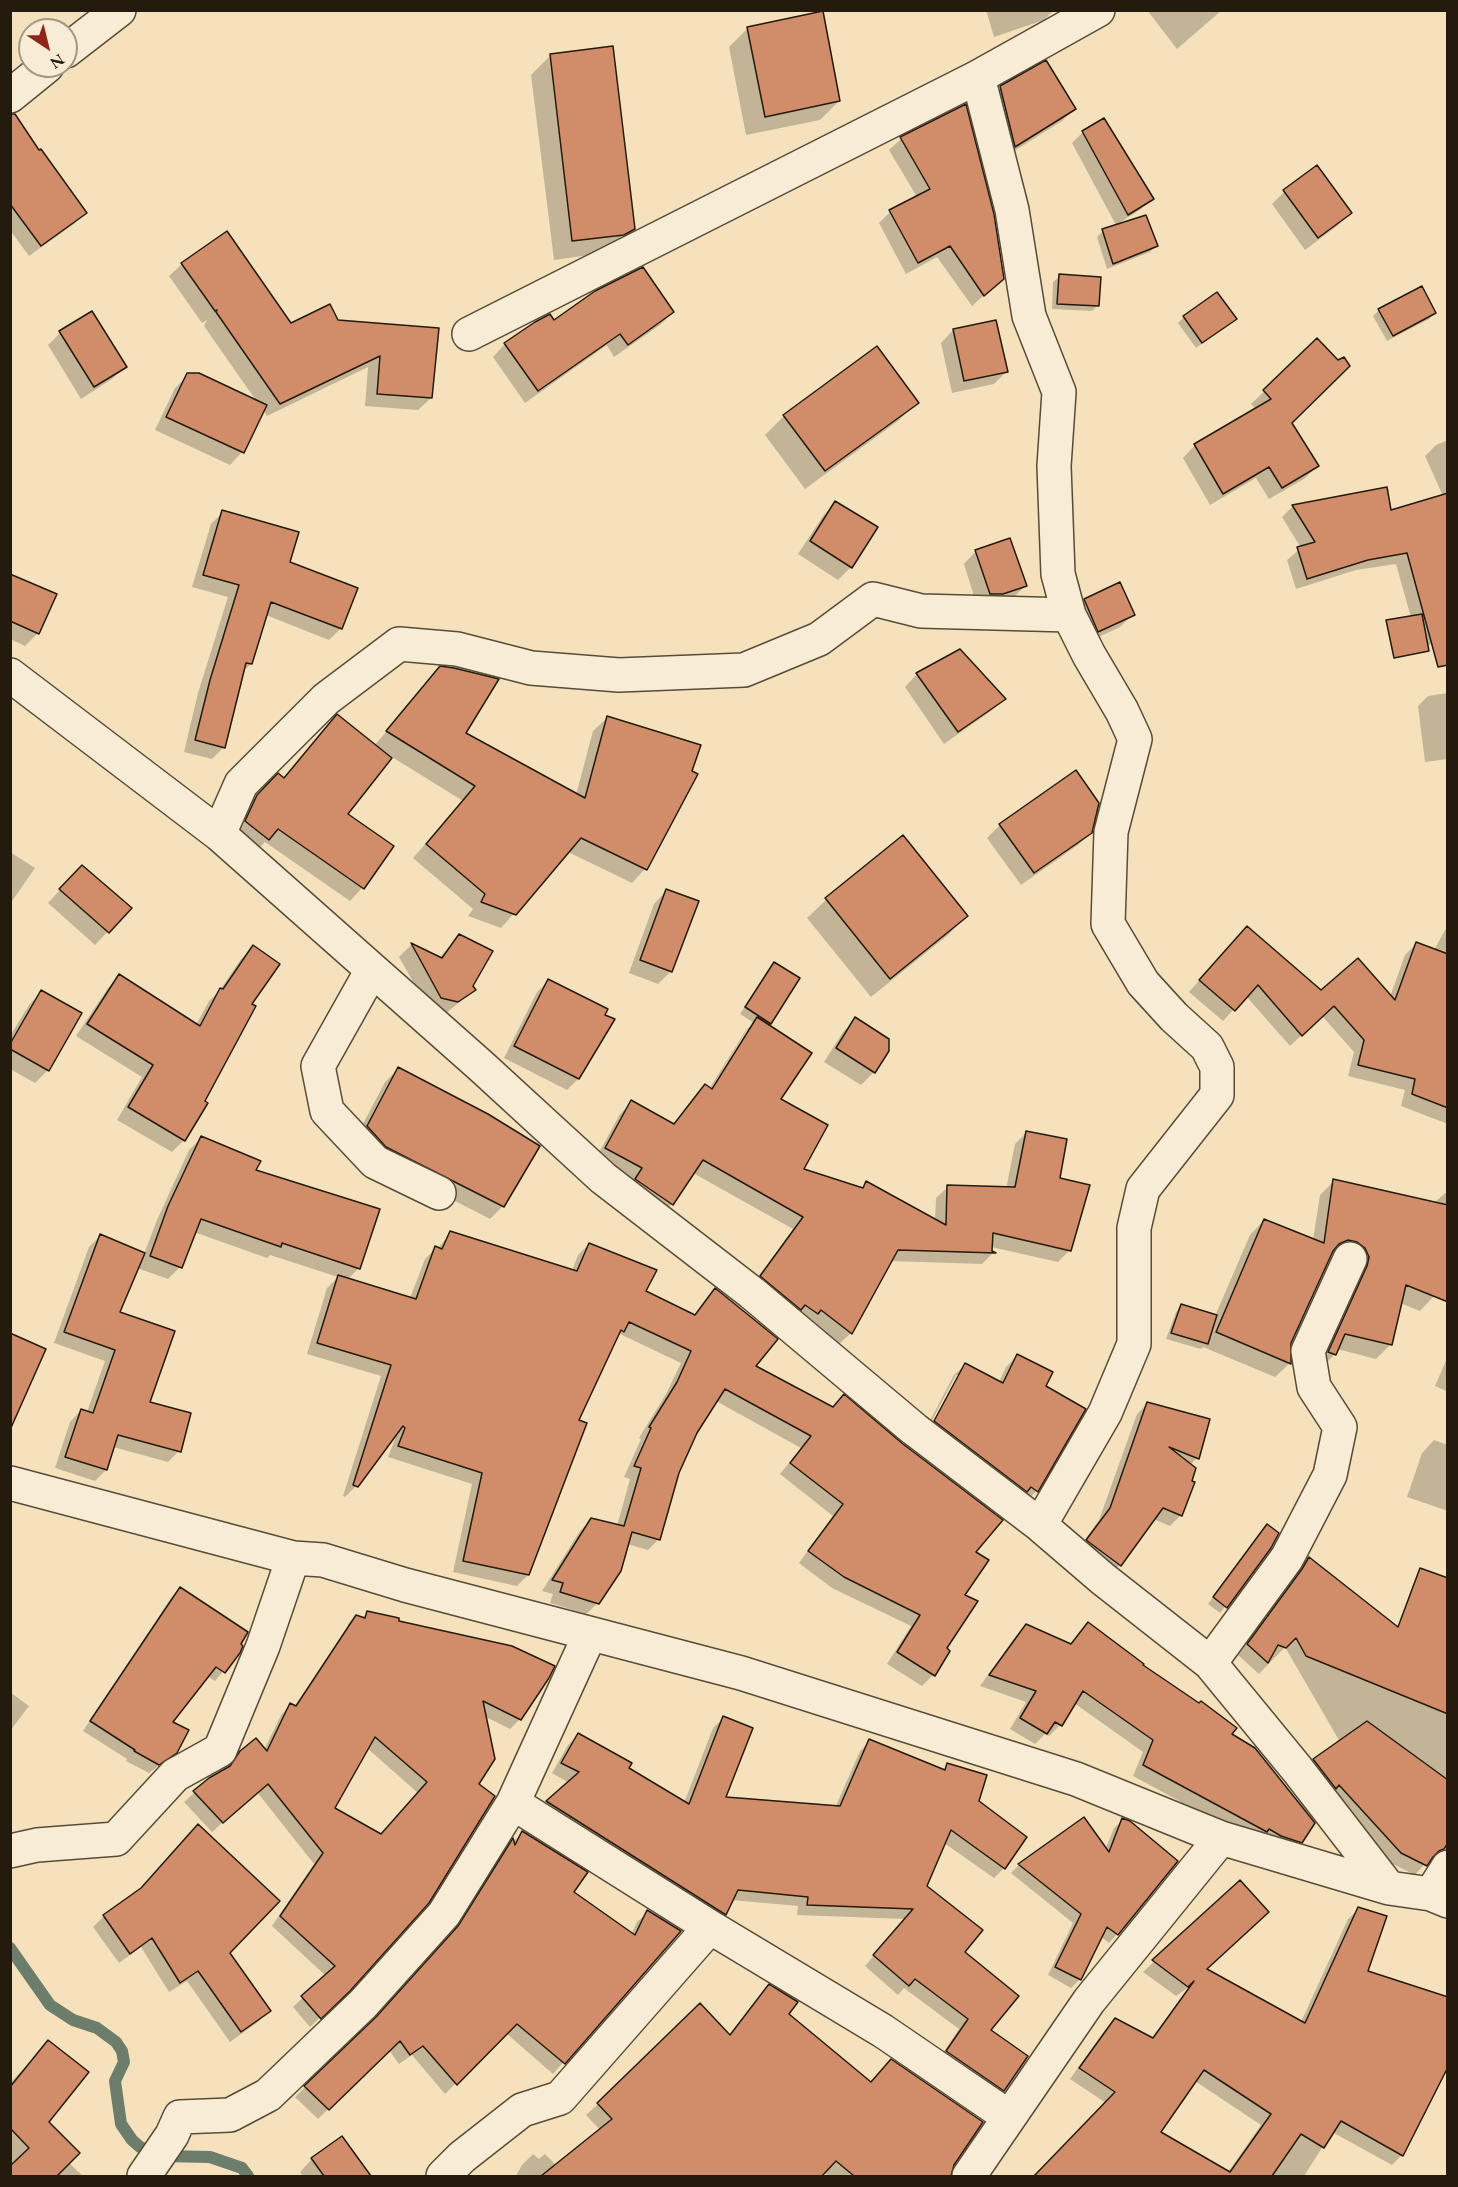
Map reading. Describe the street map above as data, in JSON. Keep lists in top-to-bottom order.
{
  "north": "bottom right"
}
